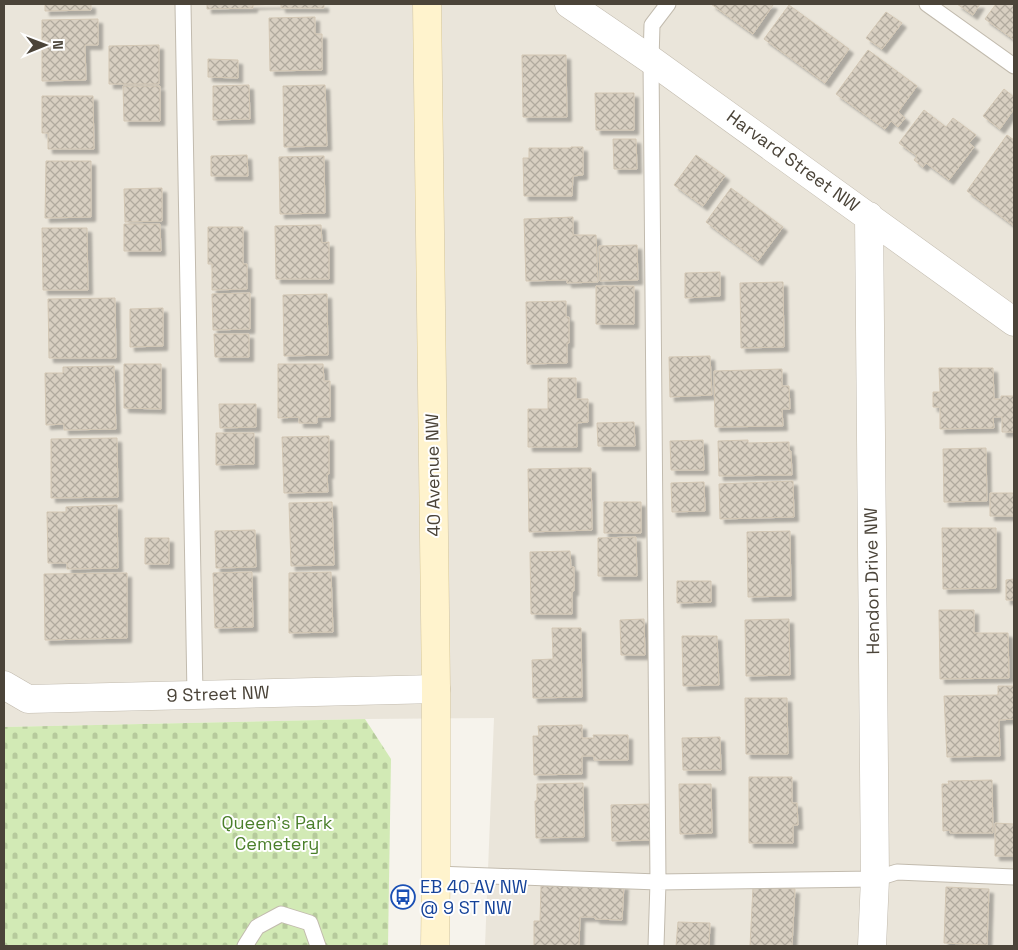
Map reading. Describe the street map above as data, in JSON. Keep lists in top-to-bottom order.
{
  "streets": {
    "street": [
      "Harvard Street NW",
      "40 Avenue NW",
      "Hendon Drive NW",
      "9 Street NW"
    ]
  },
  "crossings": [
    ["Harvard Street NW", "Hendon Drive NW"],
    ["40 Avenue NW", "9 Street NW"]
  ],
  "parks": ["Queen's Park Cemetery"],
  "places": {
    "bus stop": ["EB 40 AV NW @ 9 ST NW"]
  },
  "north": "right"
}
